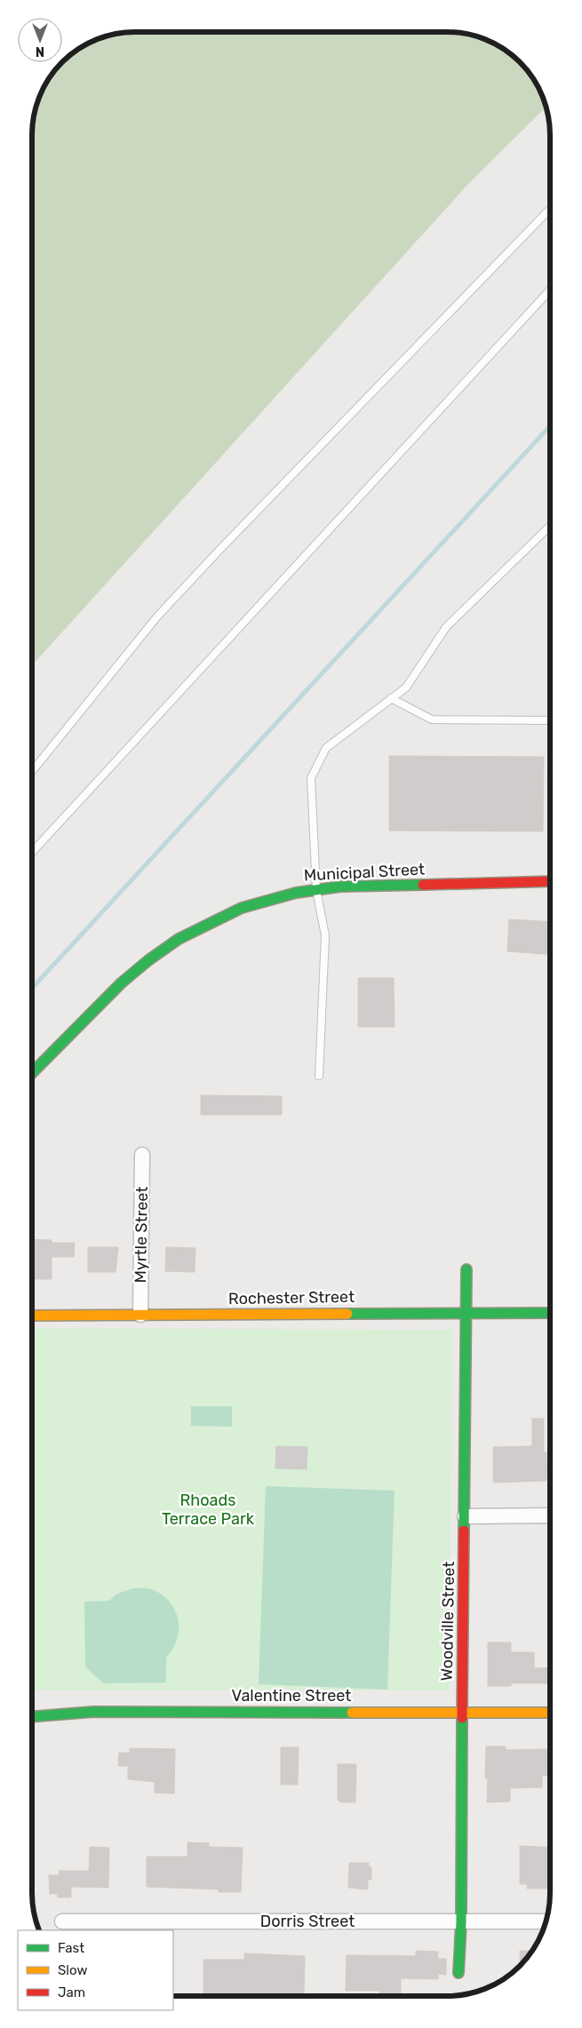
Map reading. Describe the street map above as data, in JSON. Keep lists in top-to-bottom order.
{
  "streets": {
    "street": [
      "Municipal Street",
      "Myrtle Street",
      "Rochester Street",
      "Woodville Street",
      "Valentine Street",
      "Dorris Street"
    ]
  },
  "crossings": [
    ["Myrtle Street", "Rochester Street"],
    ["Rochester Street", "Woodville Street"],
    ["Woodville Street", "Valentine Street"],
    ["Woodville Street", "Dorris Street"]
  ],
  "parks": ["Rhoads Terrace Park"],
  "legend": ["Fast", "Slow", "Jam"],
  "north": "bottom"
}
